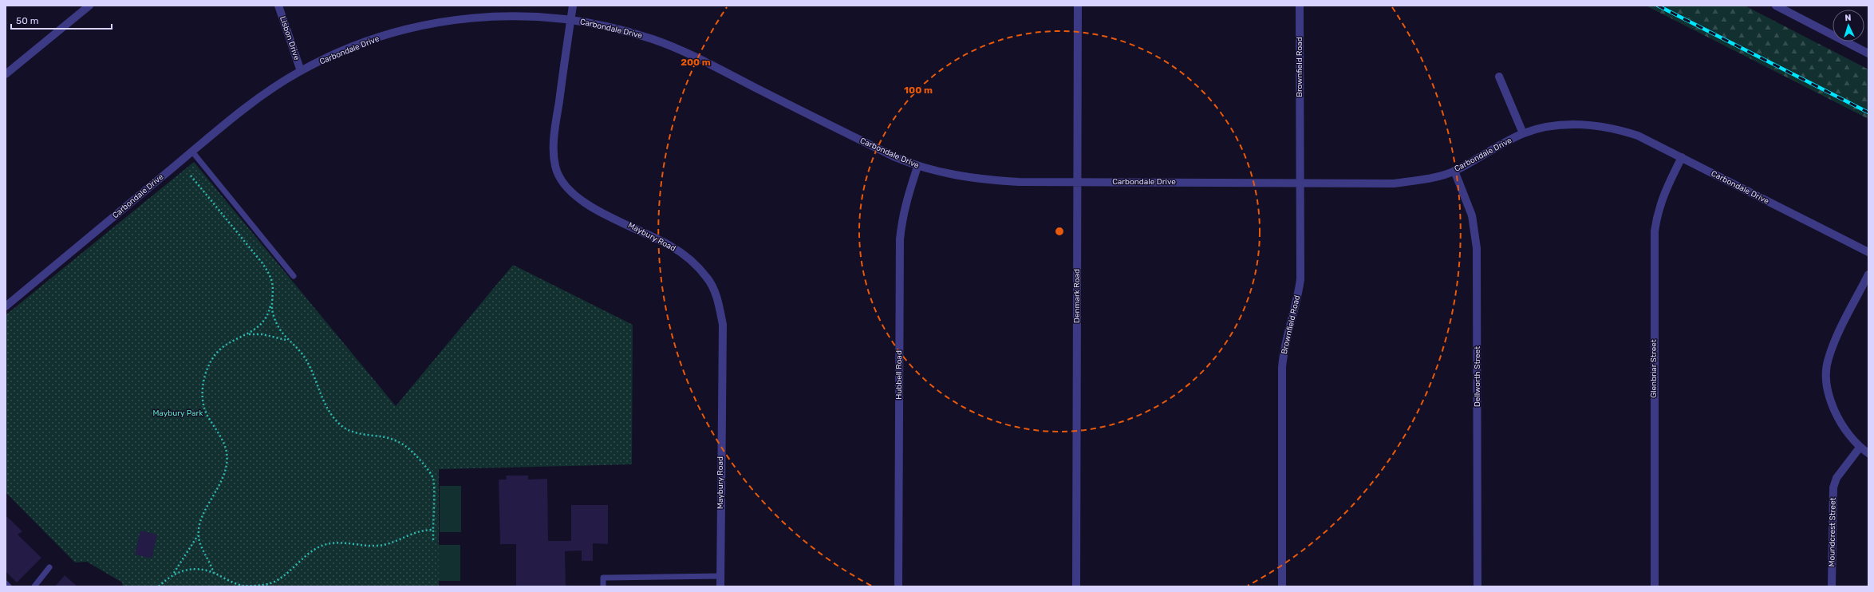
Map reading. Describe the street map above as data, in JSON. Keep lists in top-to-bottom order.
{
  "streets": {
    "street": [
      "Carbondale Drive",
      "Lisbon Drive",
      "Brownfield Road",
      "Maybury Road",
      "Denmark Road",
      "Glenbriar Street",
      "Hubbell Road",
      "Dellworth Street",
      "Moundcrest Street"
    ]
  },
  "crossings": [
    ["Carbondale Drive", "Lisbon Drive"],
    ["Carbondale Drive", "Brownfield Road"],
    ["Carbondale Drive", "Maybury Road"],
    ["Carbondale Drive", "Denmark Road"],
    ["Carbondale Drive", "Glenbriar Street"],
    ["Carbondale Drive", "Hubbell Road"],
    ["Carbondale Drive", "Dellworth Street"]
  ],
  "parks": ["Maybury Park"],
  "scale_bar": "50 m",
  "north": "top",
  "rings": ["200 m", "100 m"]
}
